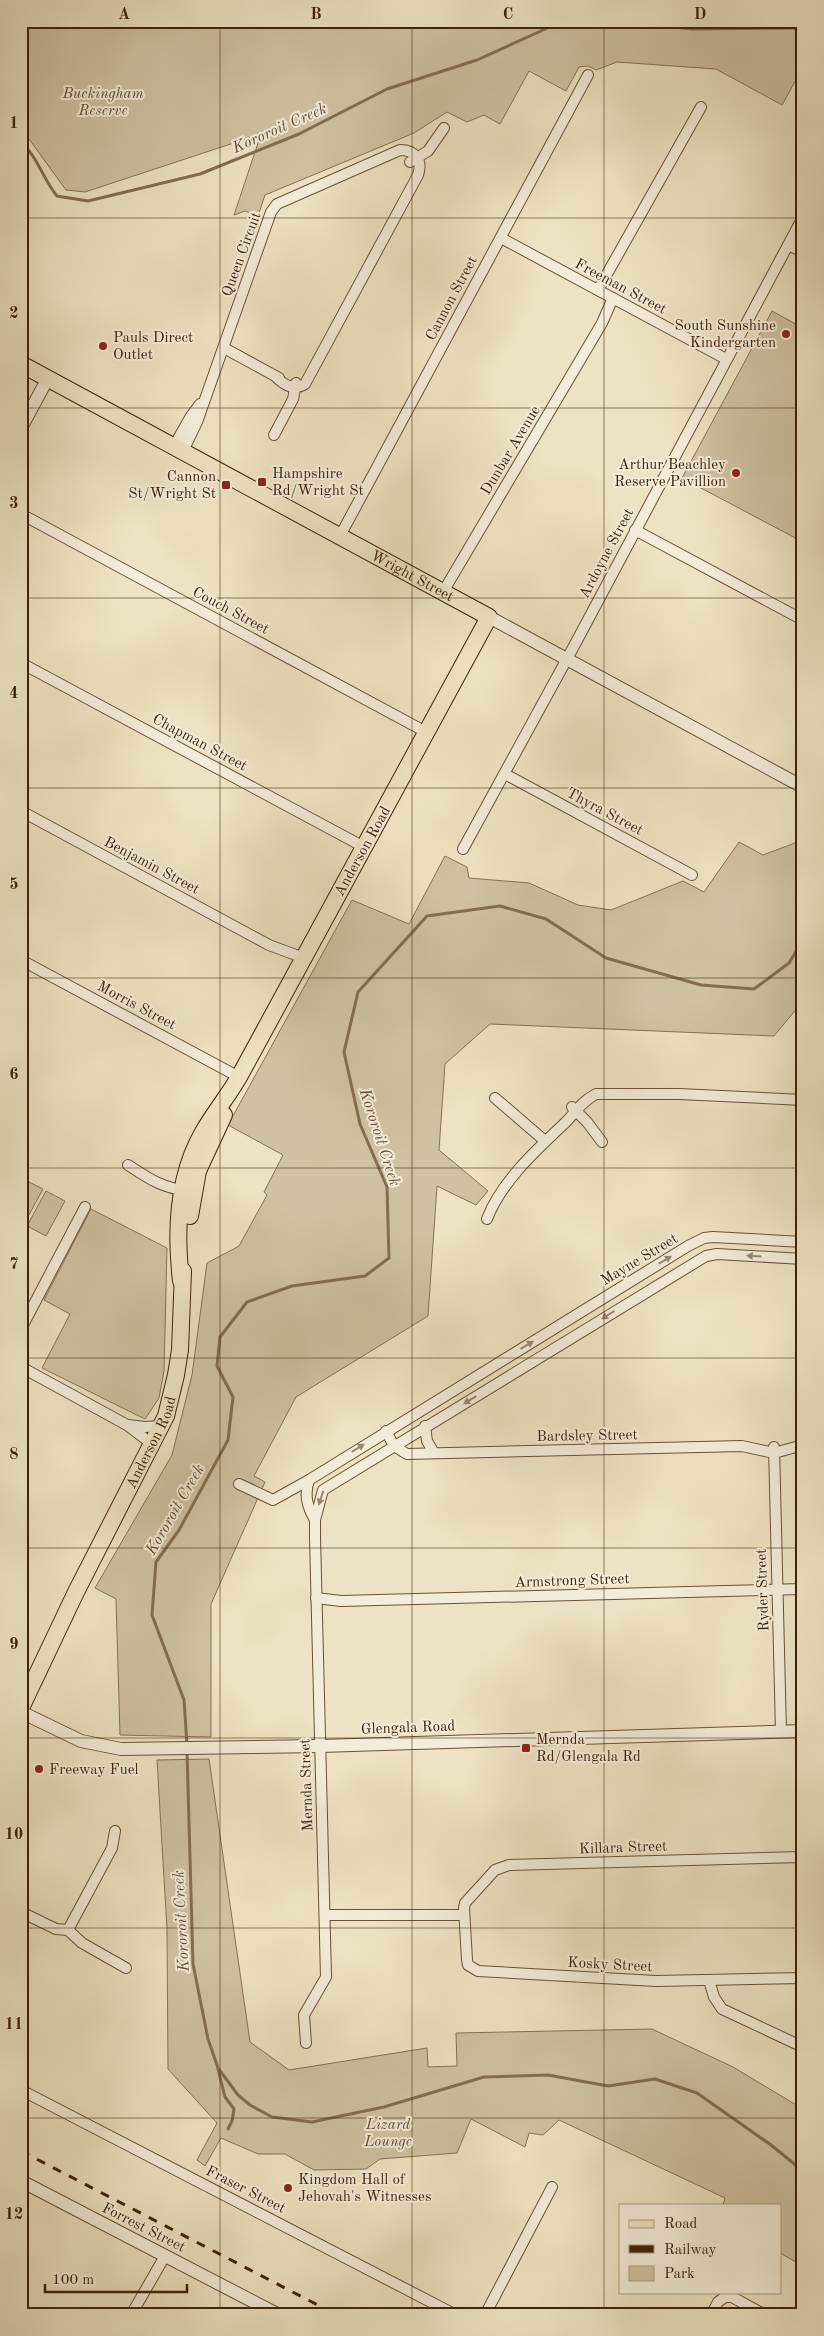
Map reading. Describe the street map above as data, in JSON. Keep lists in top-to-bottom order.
{
  "streets": {
    "main road": ["Wright Street", "Anderson Road"],
    "street": [
      "Queen Circuit",
      "Freeman Street",
      "Cannon Street",
      "Dunbar Avenue",
      "Ardoyne Street",
      "Couch Street",
      "Chapman Street",
      "Thyra Street",
      "Benjamin Street",
      "Morris Street",
      "Mayne Street",
      "Bardsley Street",
      "Armstrong Street",
      "Ryder Street",
      "Glengala Road",
      "Mernda Street",
      "Killara Street",
      "Kosky Street",
      "Fraser Street",
      "Forrest Street"
    ]
  },
  "crossings": [
    ["Queen Circuit", "Wright Street"],
    ["Freeman Street", "Cannon Street"],
    ["Freeman Street", "Dunbar Avenue"],
    ["Freeman Street", "Ardoyne Street"],
    ["Cannon Street", "Wright Street"],
    ["Dunbar Avenue", "Wright Street"],
    ["Ardoyne Street", "Wright Street"],
    ["Ardoyne Street", "Thyra Street"],
    ["Wright Street", "Anderson Road"],
    ["Couch Street", "Anderson Road"],
    ["Chapman Street", "Anderson Road"],
    ["Anderson Road", "Benjamin Street"],
    ["Anderson Road", "Morris Street"],
    ["Anderson Road", "Glengala Road"],
    ["Mayne Street", "Bardsley Street"],
    ["Mayne Street", "Mernda Street"],
    ["Bardsley Street", "Ryder Street"],
    ["Armstrong Street", "Ryder Street"],
    ["Armstrong Street", "Mernda Street"],
    ["Ryder Street", "Glengala Road"],
    ["Glengala Road", "Mernda Street"],
    ["Killara Street", "Kosky Street"]
  ],
  "water": ["Kororoit Creek"],
  "parks": ["Buckingham Reserve", "Lizard Lounge"],
  "places": {
    "other": [
      "South Sunshine Kindergarten",
      "Pauls Direct Outlet",
      "Arthur Beachley Reserve Pavillion",
      "Freeway Fuel",
      "Kingdom Hall of Jehovah's Witnesses"
    ],
    "transit": ["Hampshire Rd/Wright St", "Cannon St/Wright St", "Mernda Rd/Glengala Rd"]
  },
  "legend": ["Road", "Railway", "Park"],
  "scale_bar": "100 m",
  "grid": {
    "columns": [
      "A",
      "B",
      "C",
      "D"
    ],
    "rows": [
      "1",
      "2",
      "3",
      "4",
      "5",
      "6",
      "7",
      "8",
      "9",
      "10",
      "11",
      "12"
    ]
  }
}
